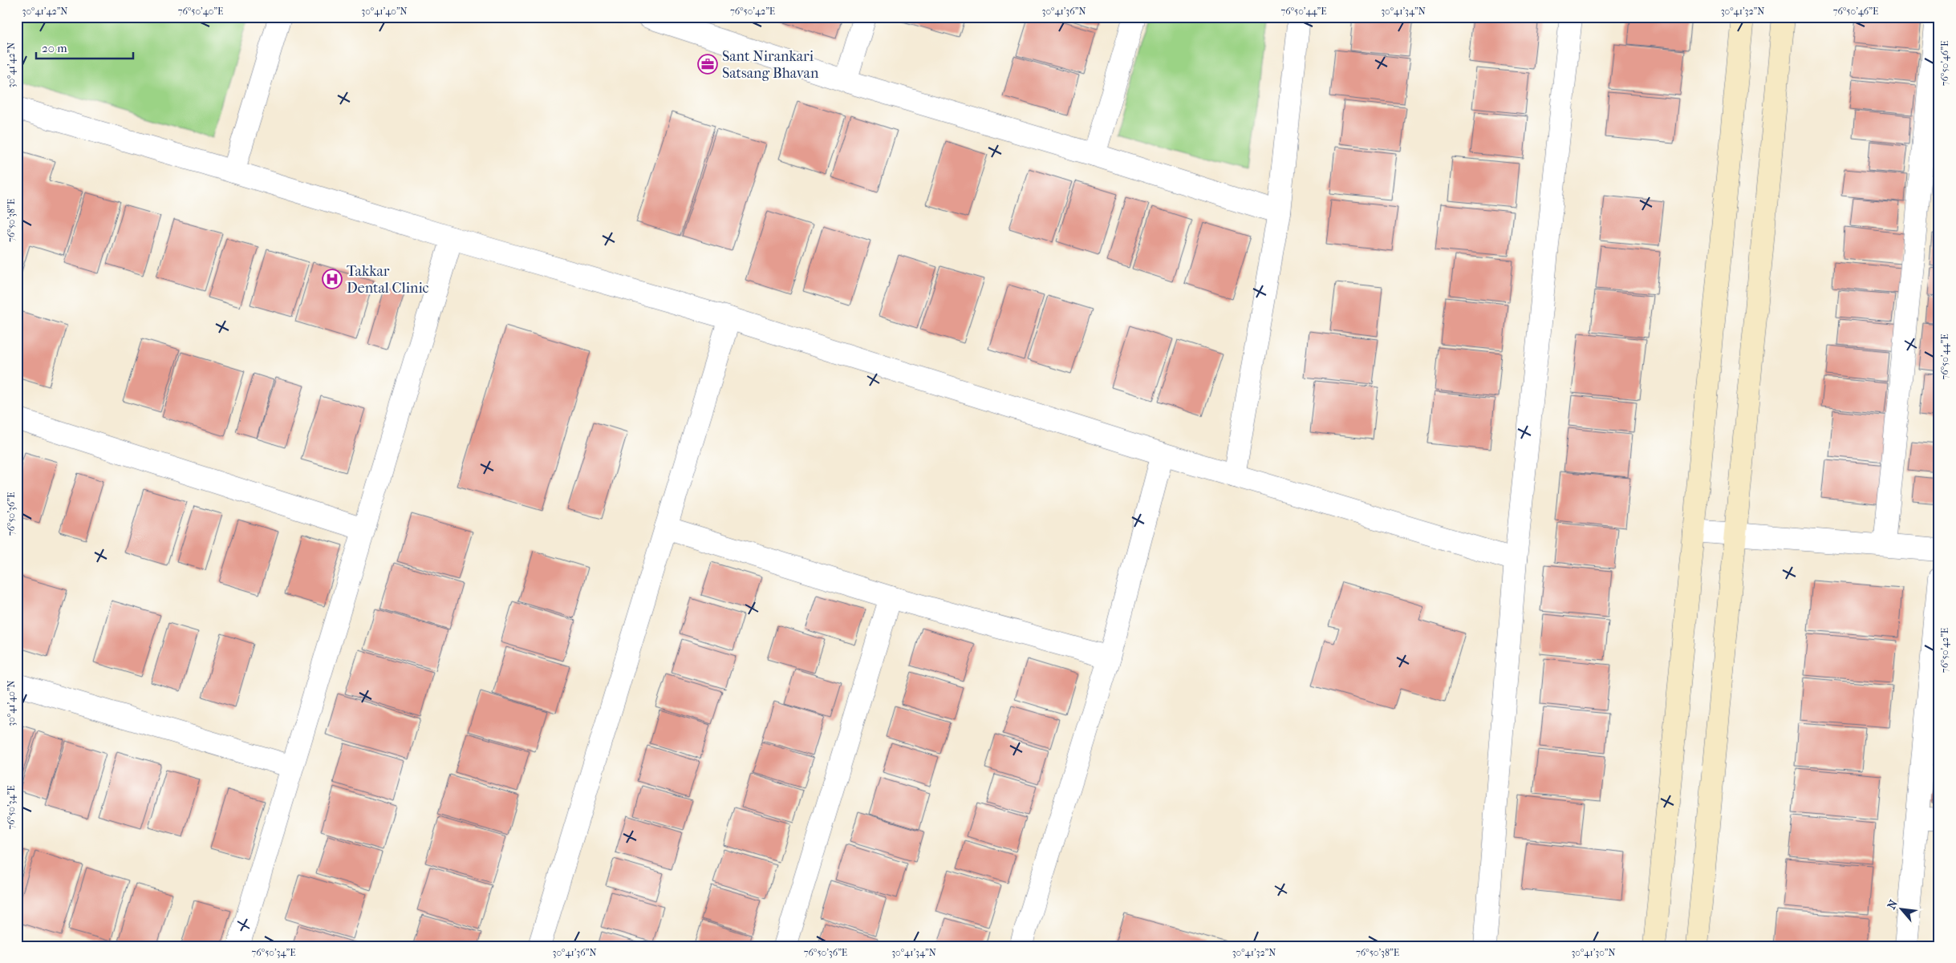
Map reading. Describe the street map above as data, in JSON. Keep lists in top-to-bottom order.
{
  "places": {
    "office": ["Sant Nirankari Satsang Bhavan"],
    "hospital": ["Takkar Dental Clinic"]
  },
  "scale_bar": "20 m",
  "north": "top left",
  "coordinates": [
    "30°41'42\"N",
    "76°50'40\"E",
    "30°41'40\"N",
    "76°50'42\"E",
    "30°41'36\"N",
    "76°50'44\"E",
    "30°41'34\"N",
    "30°41'32\"N",
    "76°50'46\"E",
    "76°50'38\"E",
    "76°50'36\"E",
    "76°50'34\"E",
    "30°41'30\"N"
  ]
}
